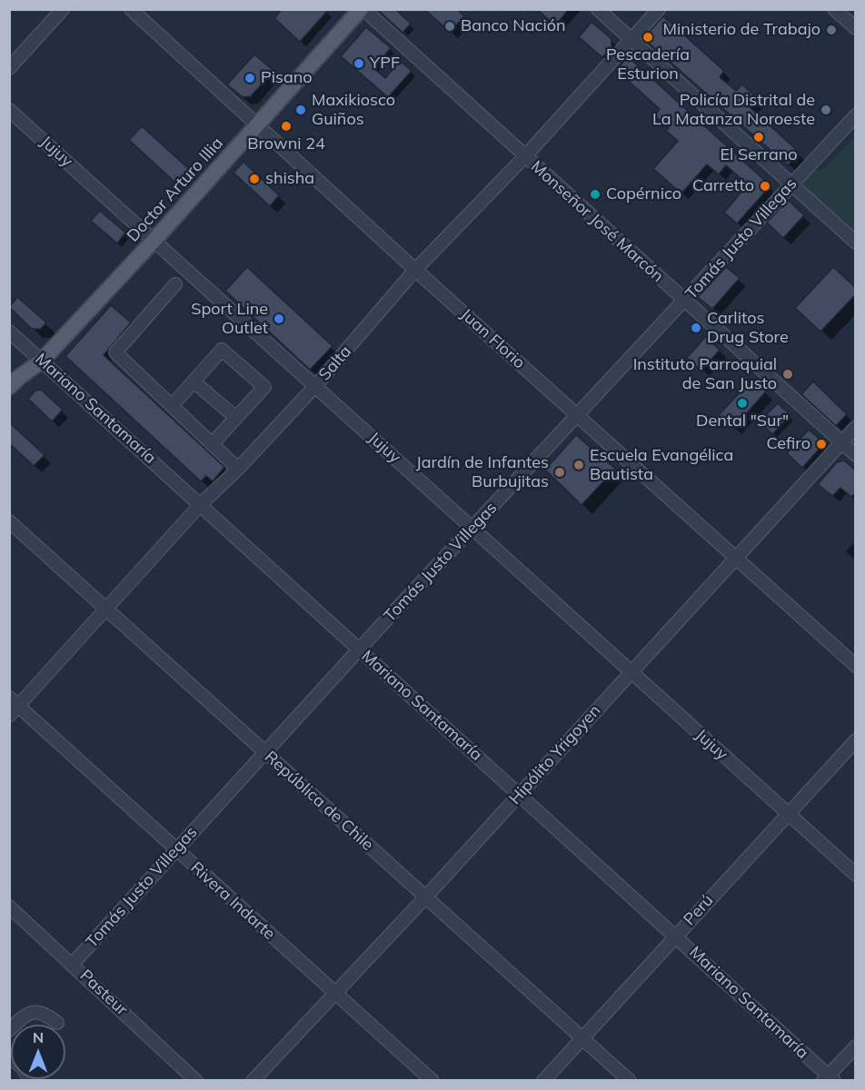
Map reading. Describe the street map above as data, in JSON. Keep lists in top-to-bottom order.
{
  "streets": {
    "main road": ["Doctor Arturo Illia"],
    "street": [
      "Jujuy",
      "Monseñor José Marcón",
      "Tomás Justo Villegas",
      "Juan Florio",
      "Salta",
      "Mariano Santamaría",
      "Hipólito Yrigoyen",
      "República de Chile",
      "Rivera Indarte",
      "Perú",
      "Pasteur"
    ]
  },
  "crossings": [
    ["Jujuy", "Doctor Arturo Illia"],
    ["Jujuy", "Tomás Justo Villegas"],
    ["Jujuy", "Salta"],
    ["Jujuy", "Hipólito Yrigoyen"],
    ["Jujuy", "Perú"],
    ["Doctor Arturo Illia", "Monseñor José Marcón"],
    ["Doctor Arturo Illia", "Juan Florio"],
    ["Doctor Arturo Illia", "Mariano Santamaría"],
    ["Monseñor José Marcón", "Tomás Justo Villegas"],
    ["Monseñor José Marcón", "Salta"],
    ["Monseñor José Marcón", "Hipólito Yrigoyen"],
    ["Tomás Justo Villegas", "Juan Florio"],
    ["Tomás Justo Villegas", "Mariano Santamaría"],
    ["Tomás Justo Villegas", "República de Chile"],
    ["Tomás Justo Villegas", "Rivera Indarte"],
    ["Tomás Justo Villegas", "Pasteur"],
    ["Juan Florio", "Salta"],
    ["Juan Florio", "Hipólito Yrigoyen"],
    ["Salta", "Mariano Santamaría"],
    ["Salta", "República de Chile"],
    ["Salta", "Rivera Indarte"],
    ["Mariano Santamaría", "Hipólito Yrigoyen"],
    ["Mariano Santamaría", "Perú"],
    ["Hipólito Yrigoyen", "República de Chile"],
    ["Hipólito Yrigoyen", "Rivera Indarte"],
    ["República de Chile", "Perú"]
  ],
  "places": [
    "Banco Nación",
    "Ministerio de Trabajo",
    "Pescadería Esturion",
    "YPF",
    "Pisano",
    "Maxikiosco Guiños",
    "Policía Distrital de La Matanza Noroeste",
    "Browni 24",
    "El Serrano",
    "shisha",
    "Carretto",
    "Copérnico",
    "Sport Line Outlet",
    "Carlitos Drug Store",
    "Instituto Parroquial de San Justo",
    "Dental \"Sur\"",
    "Cefiro",
    "Escuela Evangélica Bautista",
    "Jardín de Infantes Burbujitas"
  ],
  "north": "top"
}
